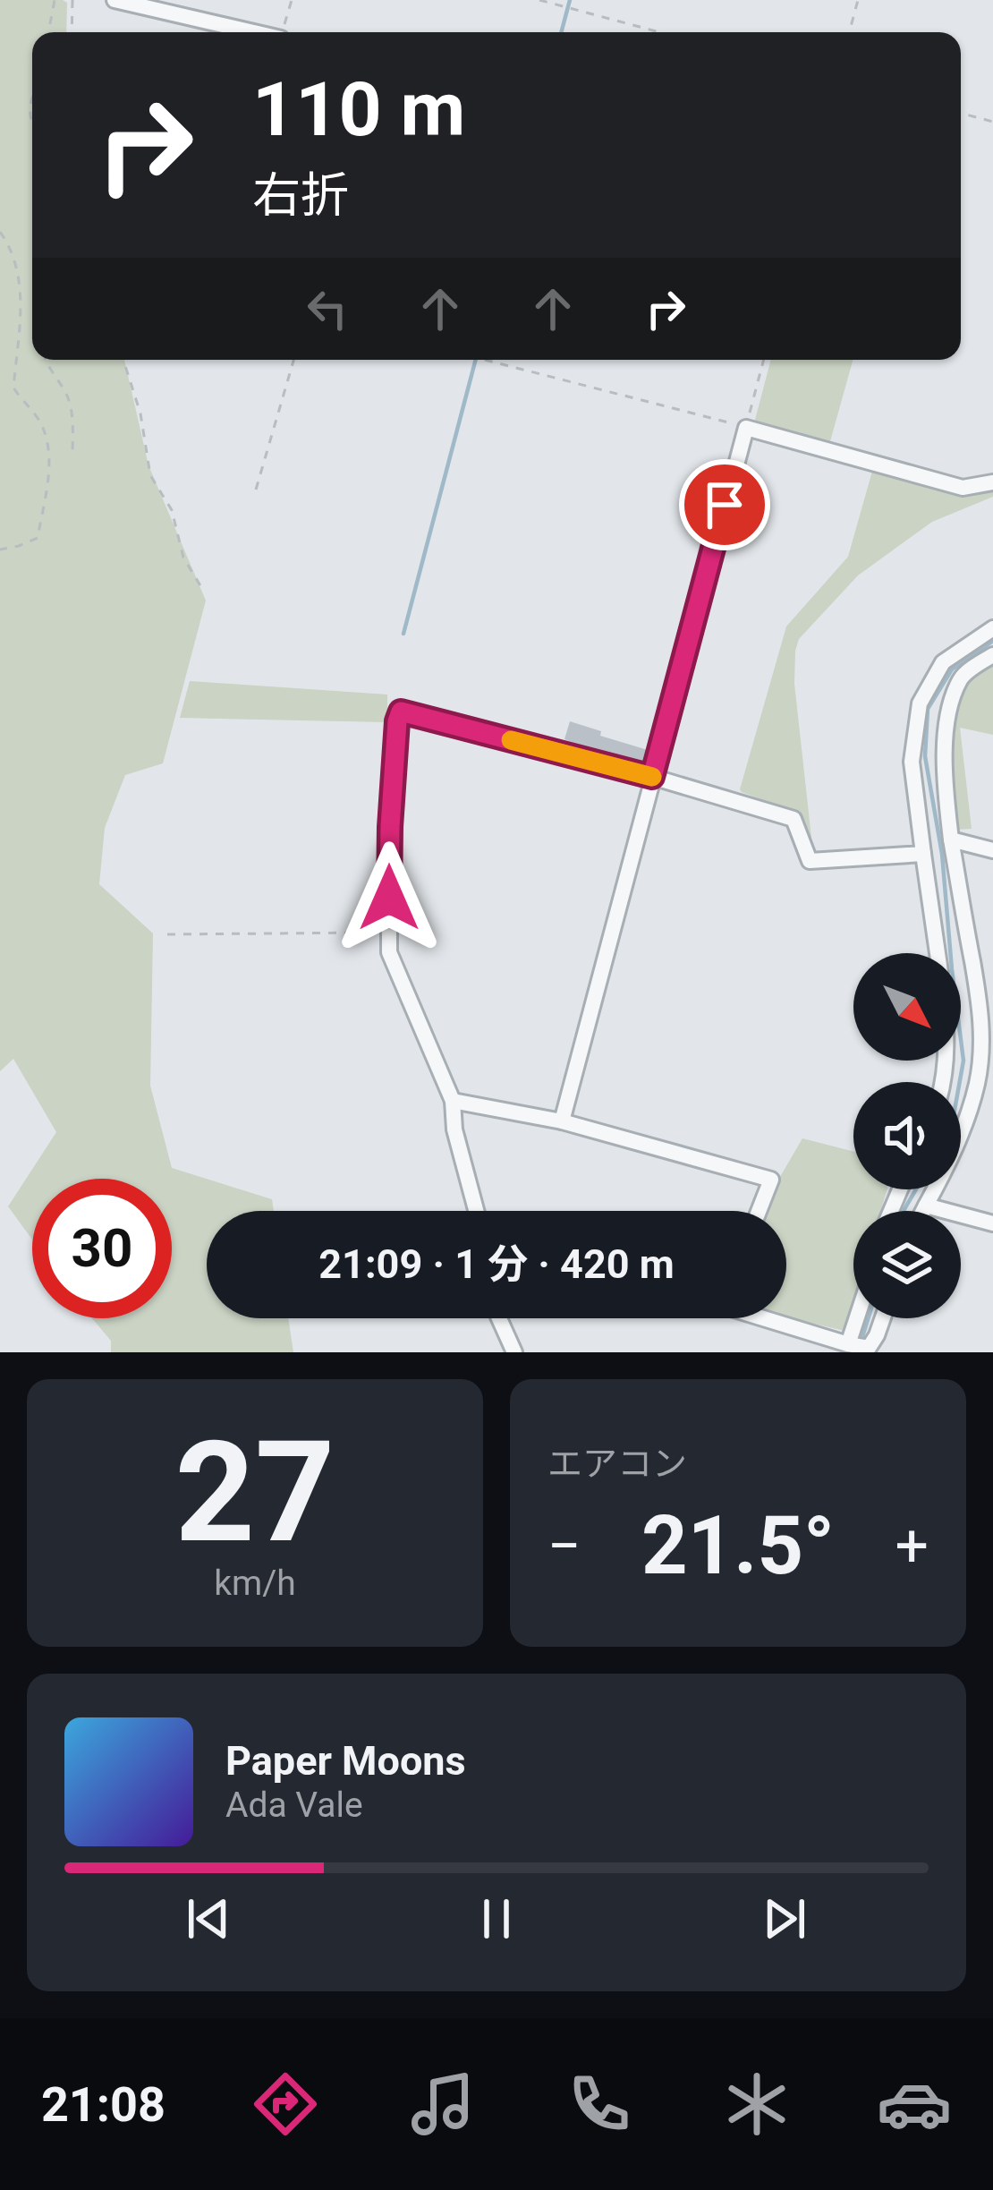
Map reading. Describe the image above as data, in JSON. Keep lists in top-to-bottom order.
{
  "north": "bottom right",
  "page": {
    "turn": ["110 m", "右折"],
    "limit": "30",
    "trip": "21:09 · 1 分 · 420 m",
    "tile": [
      ["27", "km/h"],
      "エアコン"
    ],
    "heat": ["−", "21.5°", "+"],
    "song": ["Paper Moons", "Ada Vale"],
    "tabs": "21:08"
  }
}
